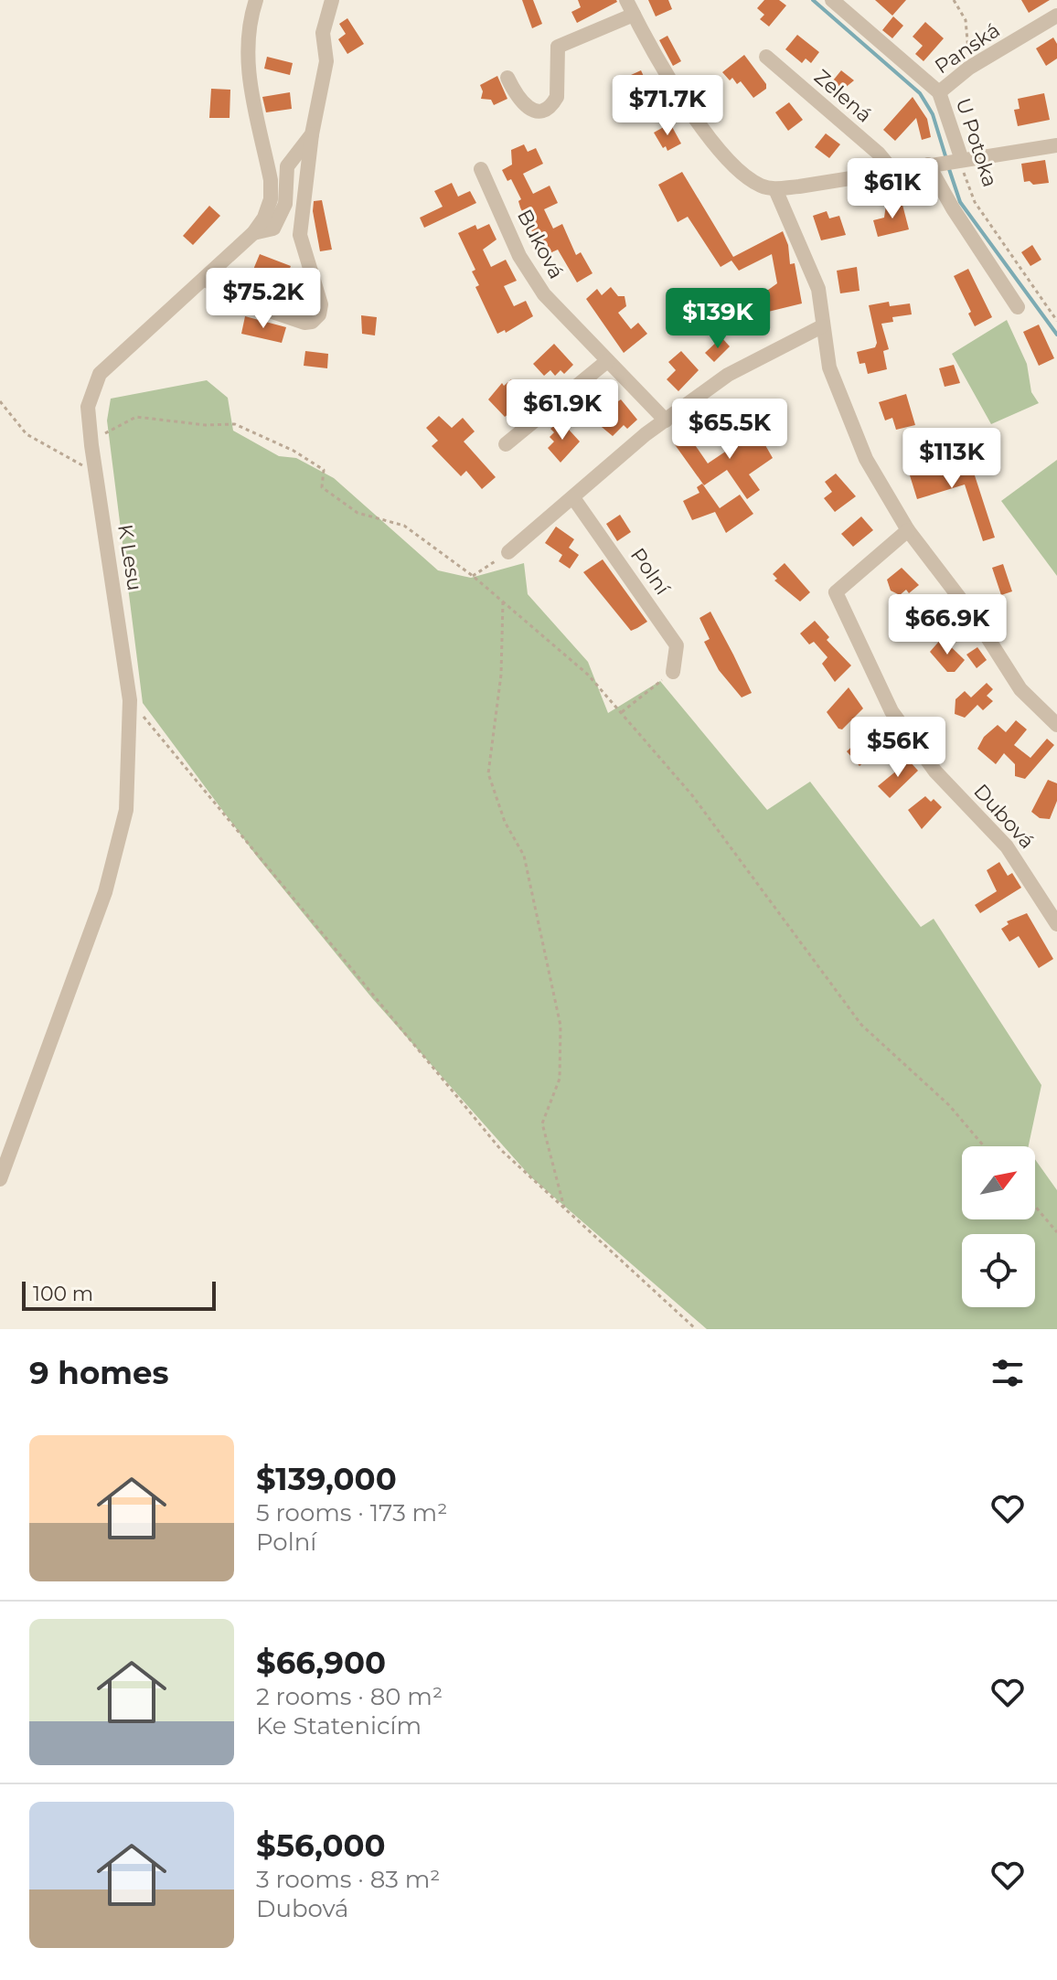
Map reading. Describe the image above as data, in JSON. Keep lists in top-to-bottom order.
{
  "streets": {
    "street": [
      "Panská",
      "Zelená",
      "U Potoka",
      "Buková",
      "K Lesu",
      "Polní",
      "Dubová"
    ]
  },
  "crossings": [
    ["Panská", "U Potoka"]
  ],
  "scale_bar": "100 m",
  "north": "top right",
  "page": {
    "price": [
      "$71.7K",
      "$61K",
      "$75.2K",
      "$139K",
      "$61.9K",
      "$65.5K",
      "$113K",
      "$66.9K",
      "$56K"
    ],
    "scale": "100 m",
    "heading": "9 homes",
    "list": [
      {
        "name": "$139,000",
        "note": "5 rooms · 173 m² · Polní"
      },
      {
        "name": "$66,900",
        "note": "2 rooms · 80 m² · Ke Statenicím"
      },
      {
        "name": "$56,000",
        "note": "3 rooms · 83 m² · Dubová"
      }
    ]
  }
}
